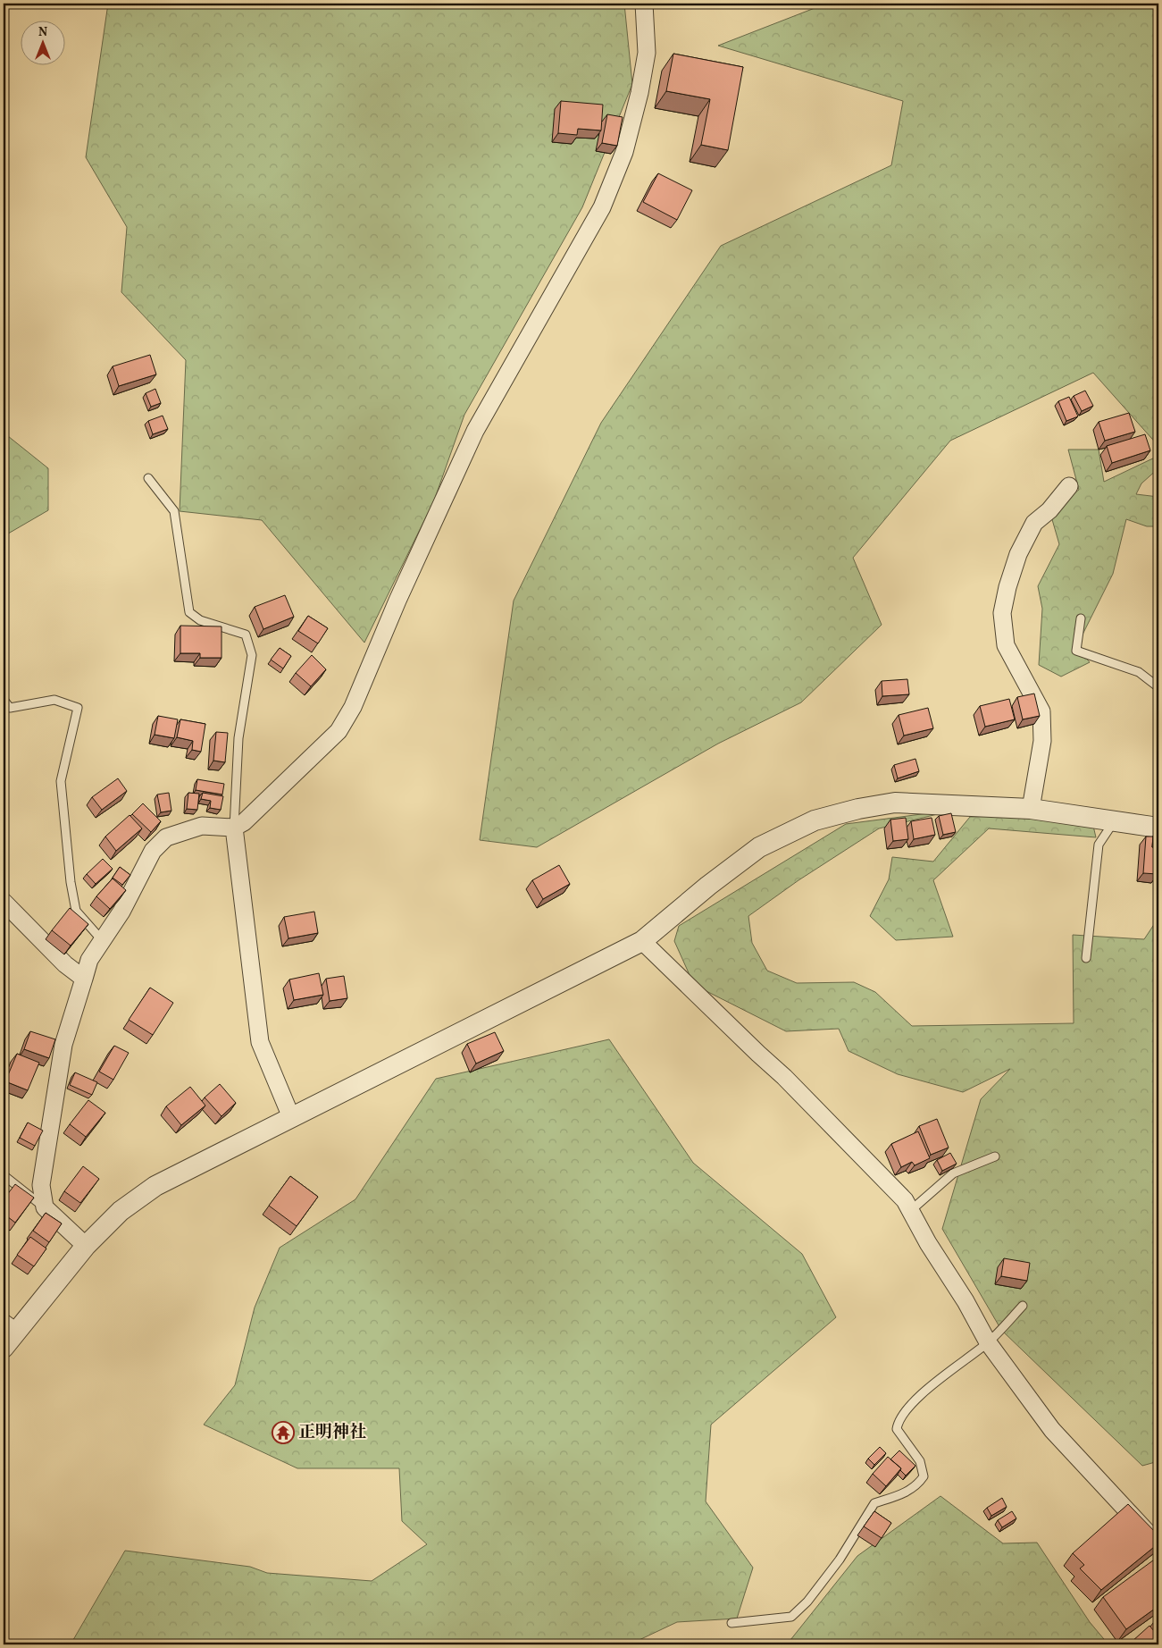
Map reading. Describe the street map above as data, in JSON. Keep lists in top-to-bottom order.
{
  "places": {
    "temple": ["正明神社"]
  },
  "north": "top"
}
